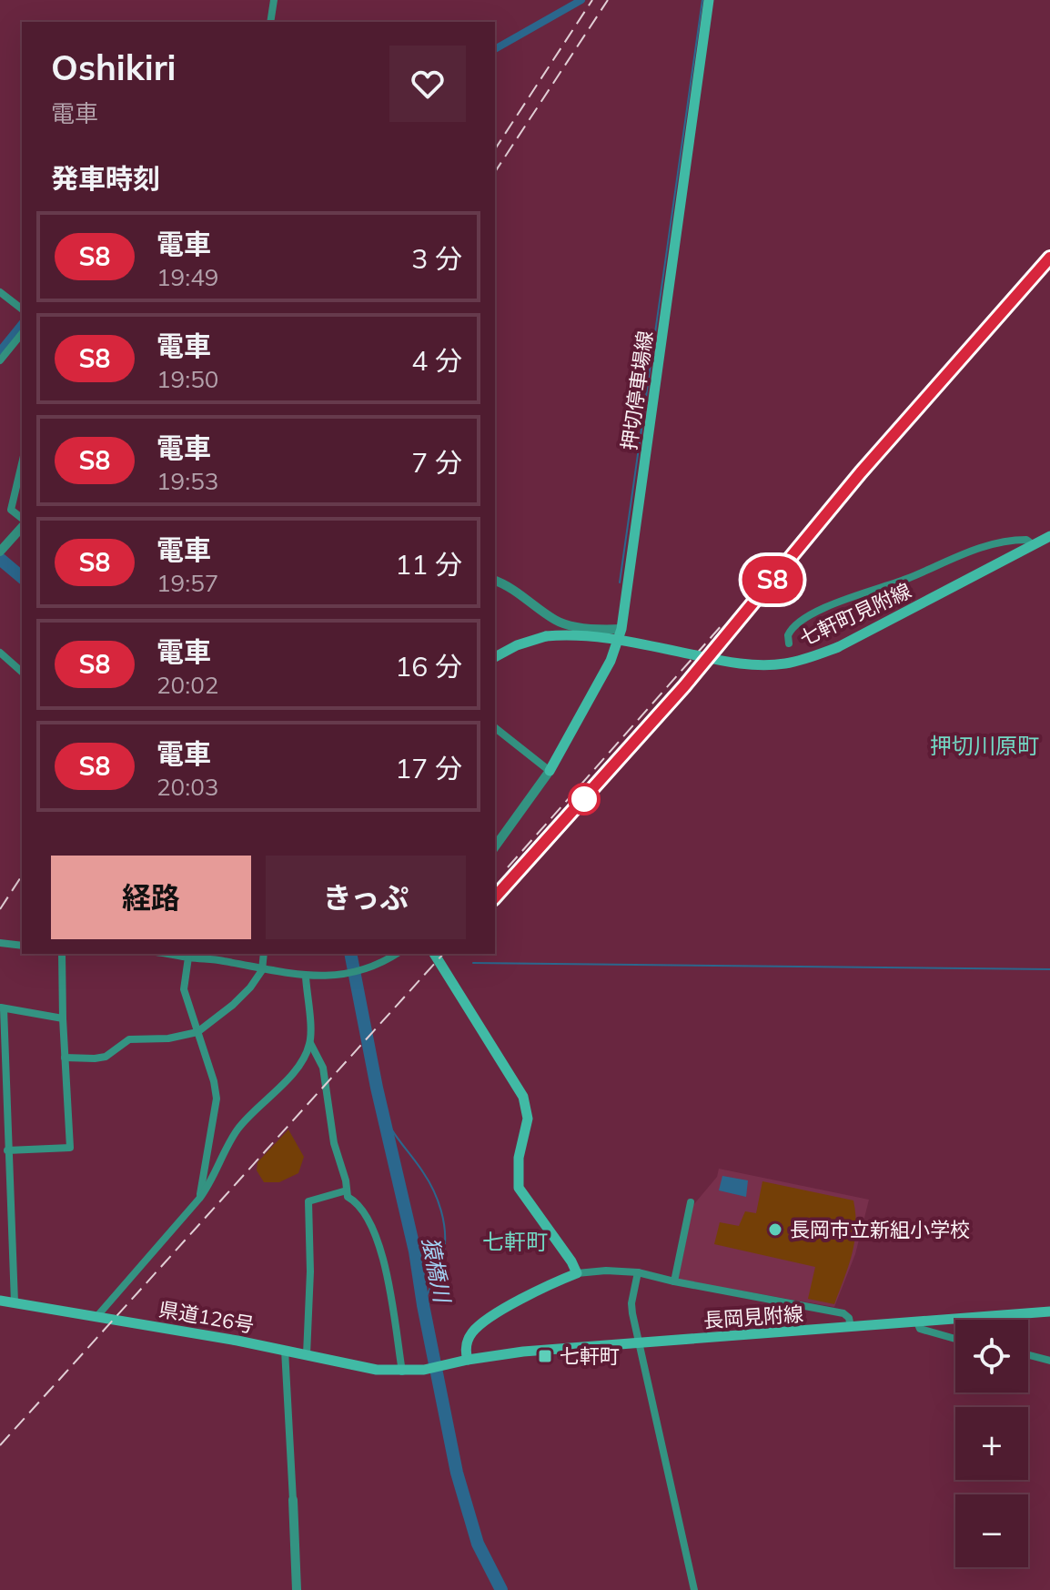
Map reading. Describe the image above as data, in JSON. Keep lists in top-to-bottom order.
{
  "streets": {
    "main road": [
      "押切停車場線",
      "七軒町見附線",
      "県道126号",
      "長岡見附線"
    ]
  },
  "crossings": [
    ["県道126号", "長岡見附線"]
  ],
  "districts": ["押切川原町", "七軒町"],
  "water": ["猿橋川"],
  "places": {
    "other": ["長岡市立新組小学校"],
    "transit": ["七軒町"]
  },
  "page": {
    "on_map": "S8",
    "heading": [
      ["Oshikiri", "電車"],
      "発車時刻"
    ],
    "list": [
      {
        "mark": "S8",
        "name": "電車",
        "note": "19:49",
        "value": "3 分"
      },
      {
        "mark": "S8",
        "name": "電車",
        "note": "19:50",
        "value": "4 分"
      },
      {
        "mark": "S8",
        "name": "電車",
        "note": "19:53",
        "value": "7 分"
      },
      {
        "mark": "S8",
        "name": "電車",
        "note": "19:57",
        "value": "11 分"
      },
      {
        "mark": "S8",
        "name": "電車",
        "note": "20:02",
        "value": "16 分"
      },
      {
        "mark": "S8",
        "name": "電車",
        "note": "20:03",
        "value": "17 分"
      }
    ],
    "buttons": ["経路", "きっぷ"],
    "map_buttons": ["+", "−"]
  }
}
